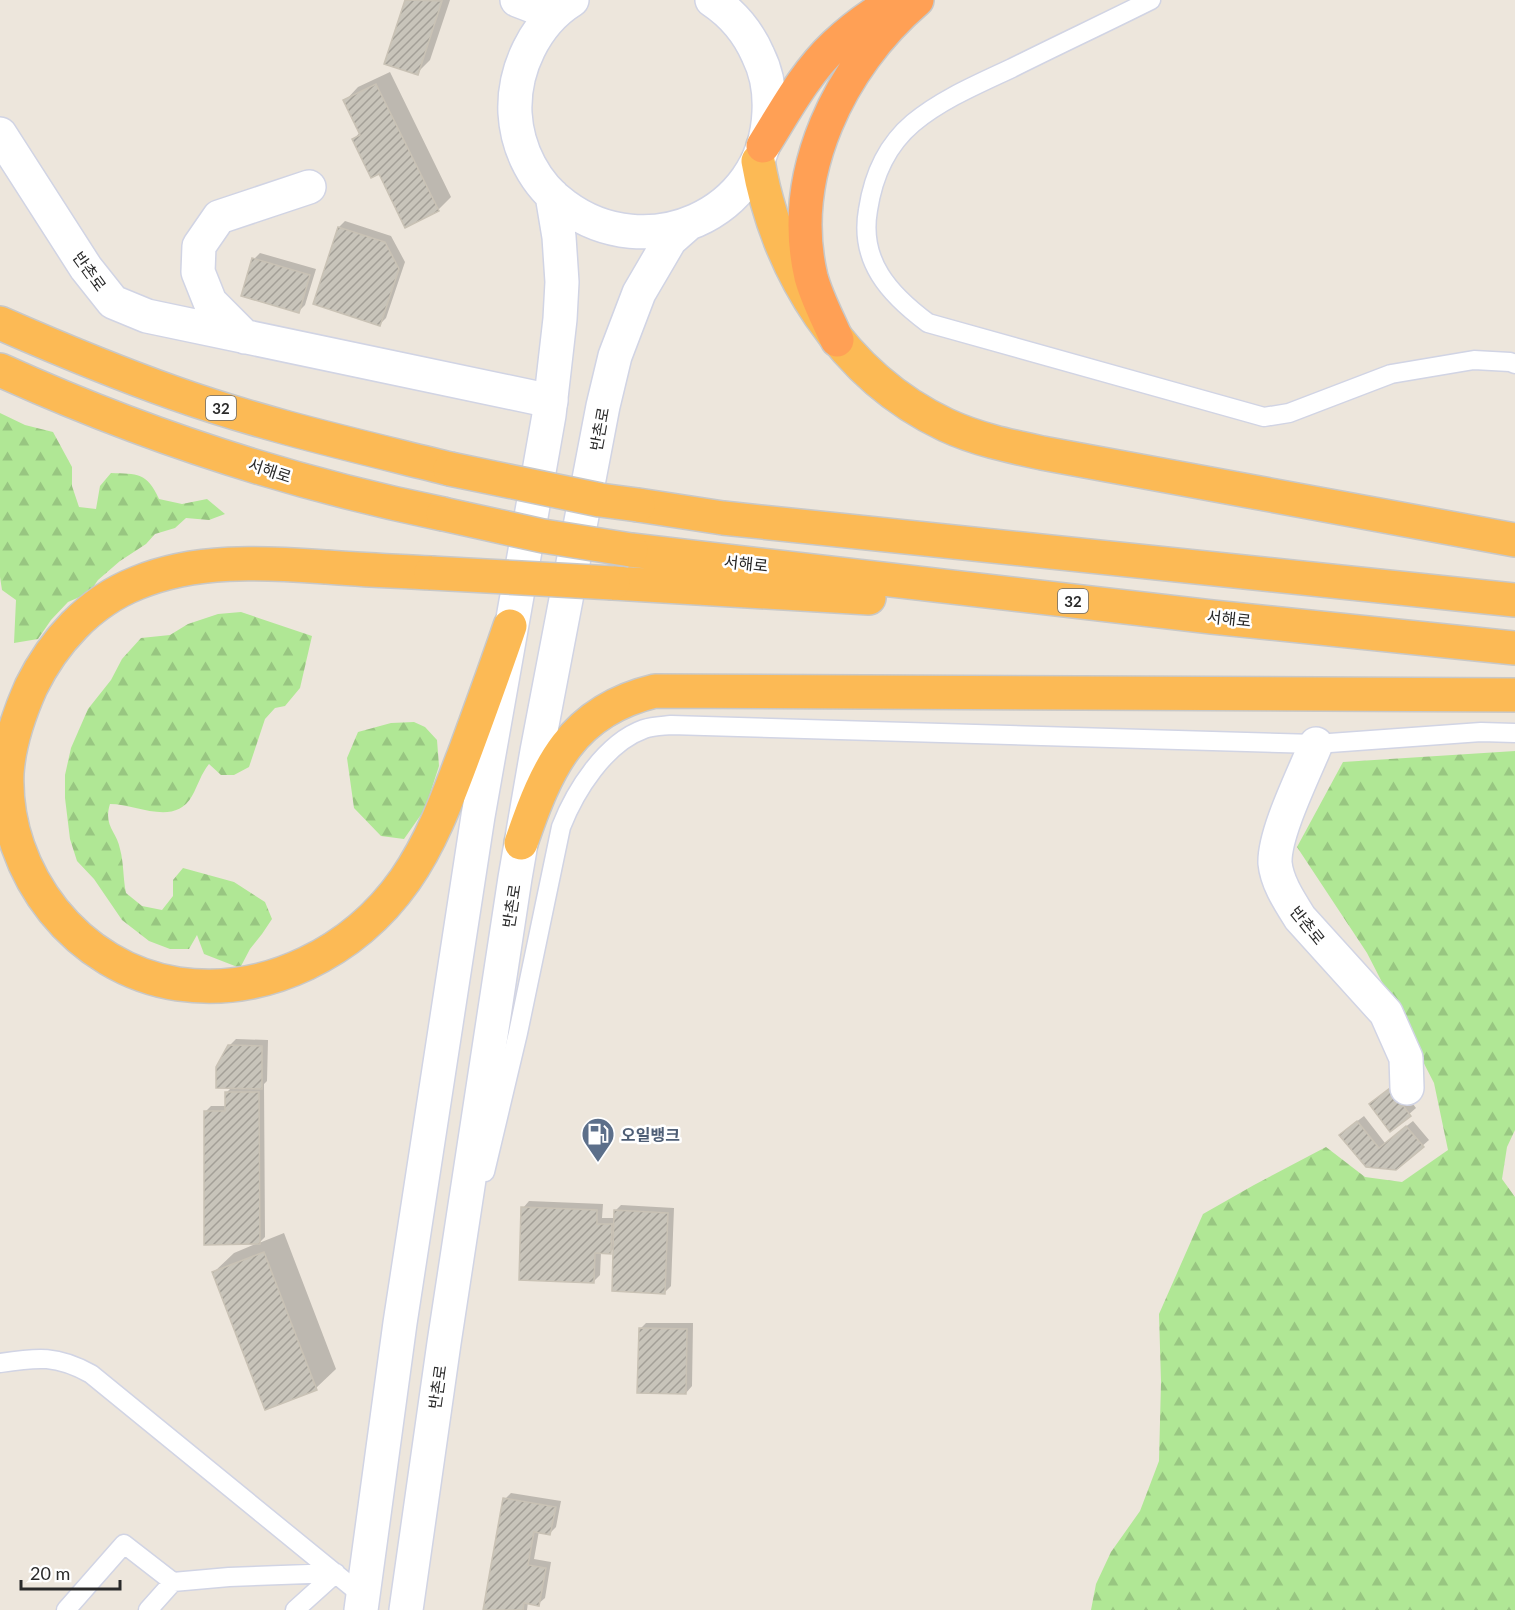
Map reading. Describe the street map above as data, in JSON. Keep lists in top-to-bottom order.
{
  "streets": {
    "highway": ["32", "서해로"],
    "main road": ["반촌로"]
  },
  "places": {
    "fuel station": ["오일뱅크"]
  },
  "scale_bar": "20 m"
}
